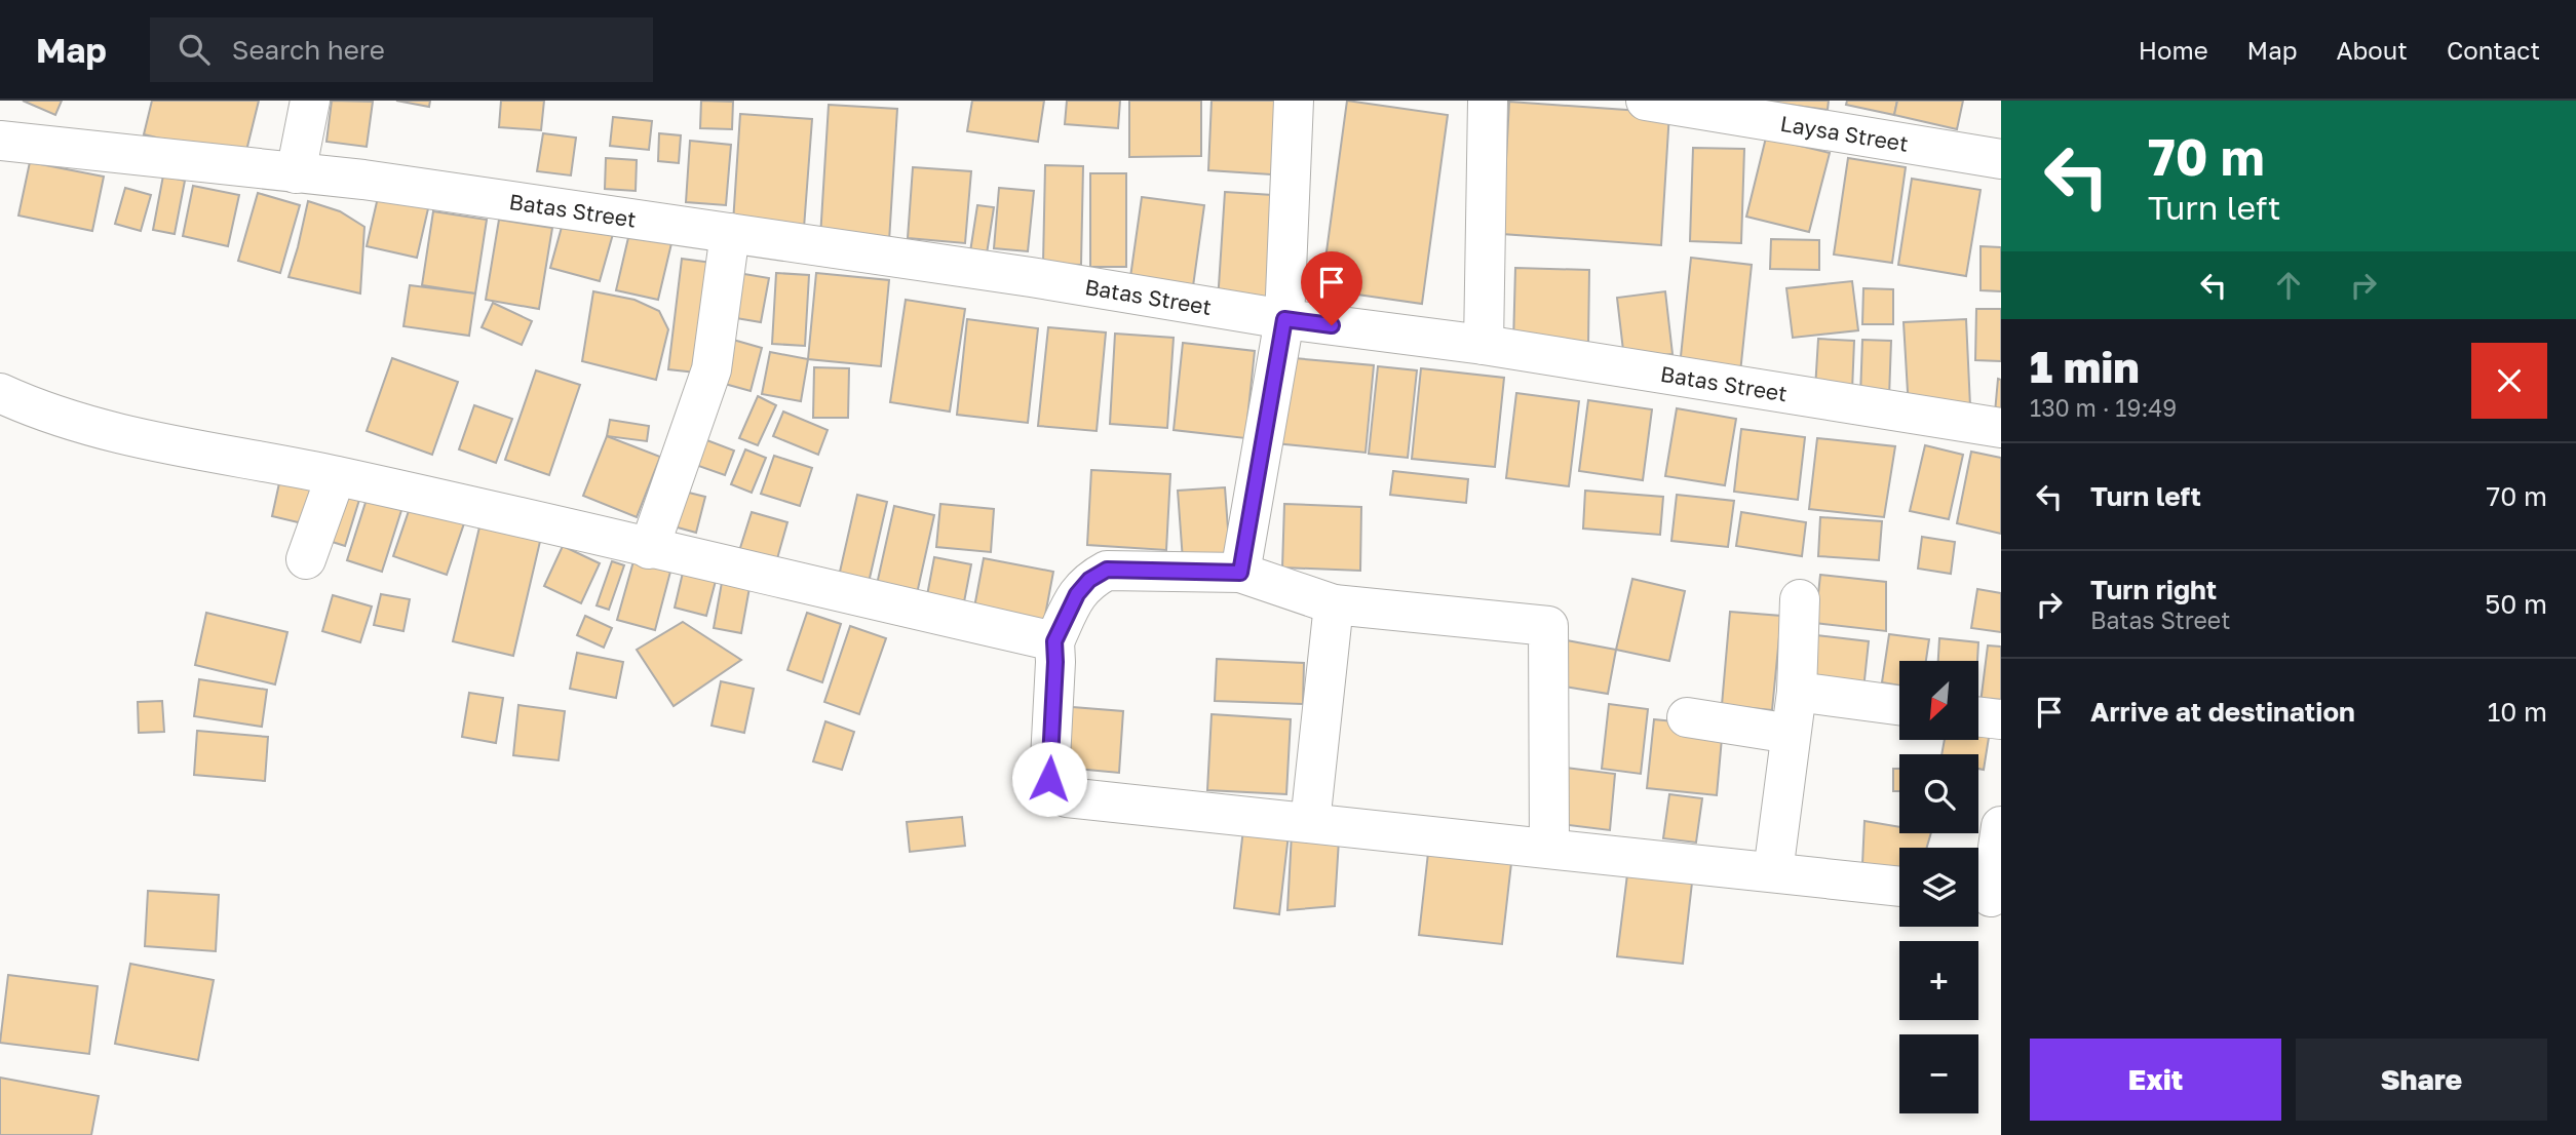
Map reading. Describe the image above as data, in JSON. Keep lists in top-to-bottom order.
{
  "streets": {
    "street": ["Laysa Street", "Batas Street"]
  },
  "north": "bottom left",
  "page": {
    "header": "Map",
    "search": "Search here",
    "nav": [
      "Home",
      "Map",
      "About",
      "Contact"
    ],
    "turn": ["70 m", "Turn left"],
    "heading": ["1 min", "130 m · 19:49"],
    "list": [
      {
        "name": "Turn left",
        "value": "70 m"
      },
      {
        "name": "Turn right",
        "note": "Batas Street",
        "value": "50 m"
      },
      {
        "name": "Arrive at destination",
        "value": "10 m"
      }
    ],
    "map_buttons": ["+", "−"],
    "buttons": ["Exit", "Share"]
  }
}
